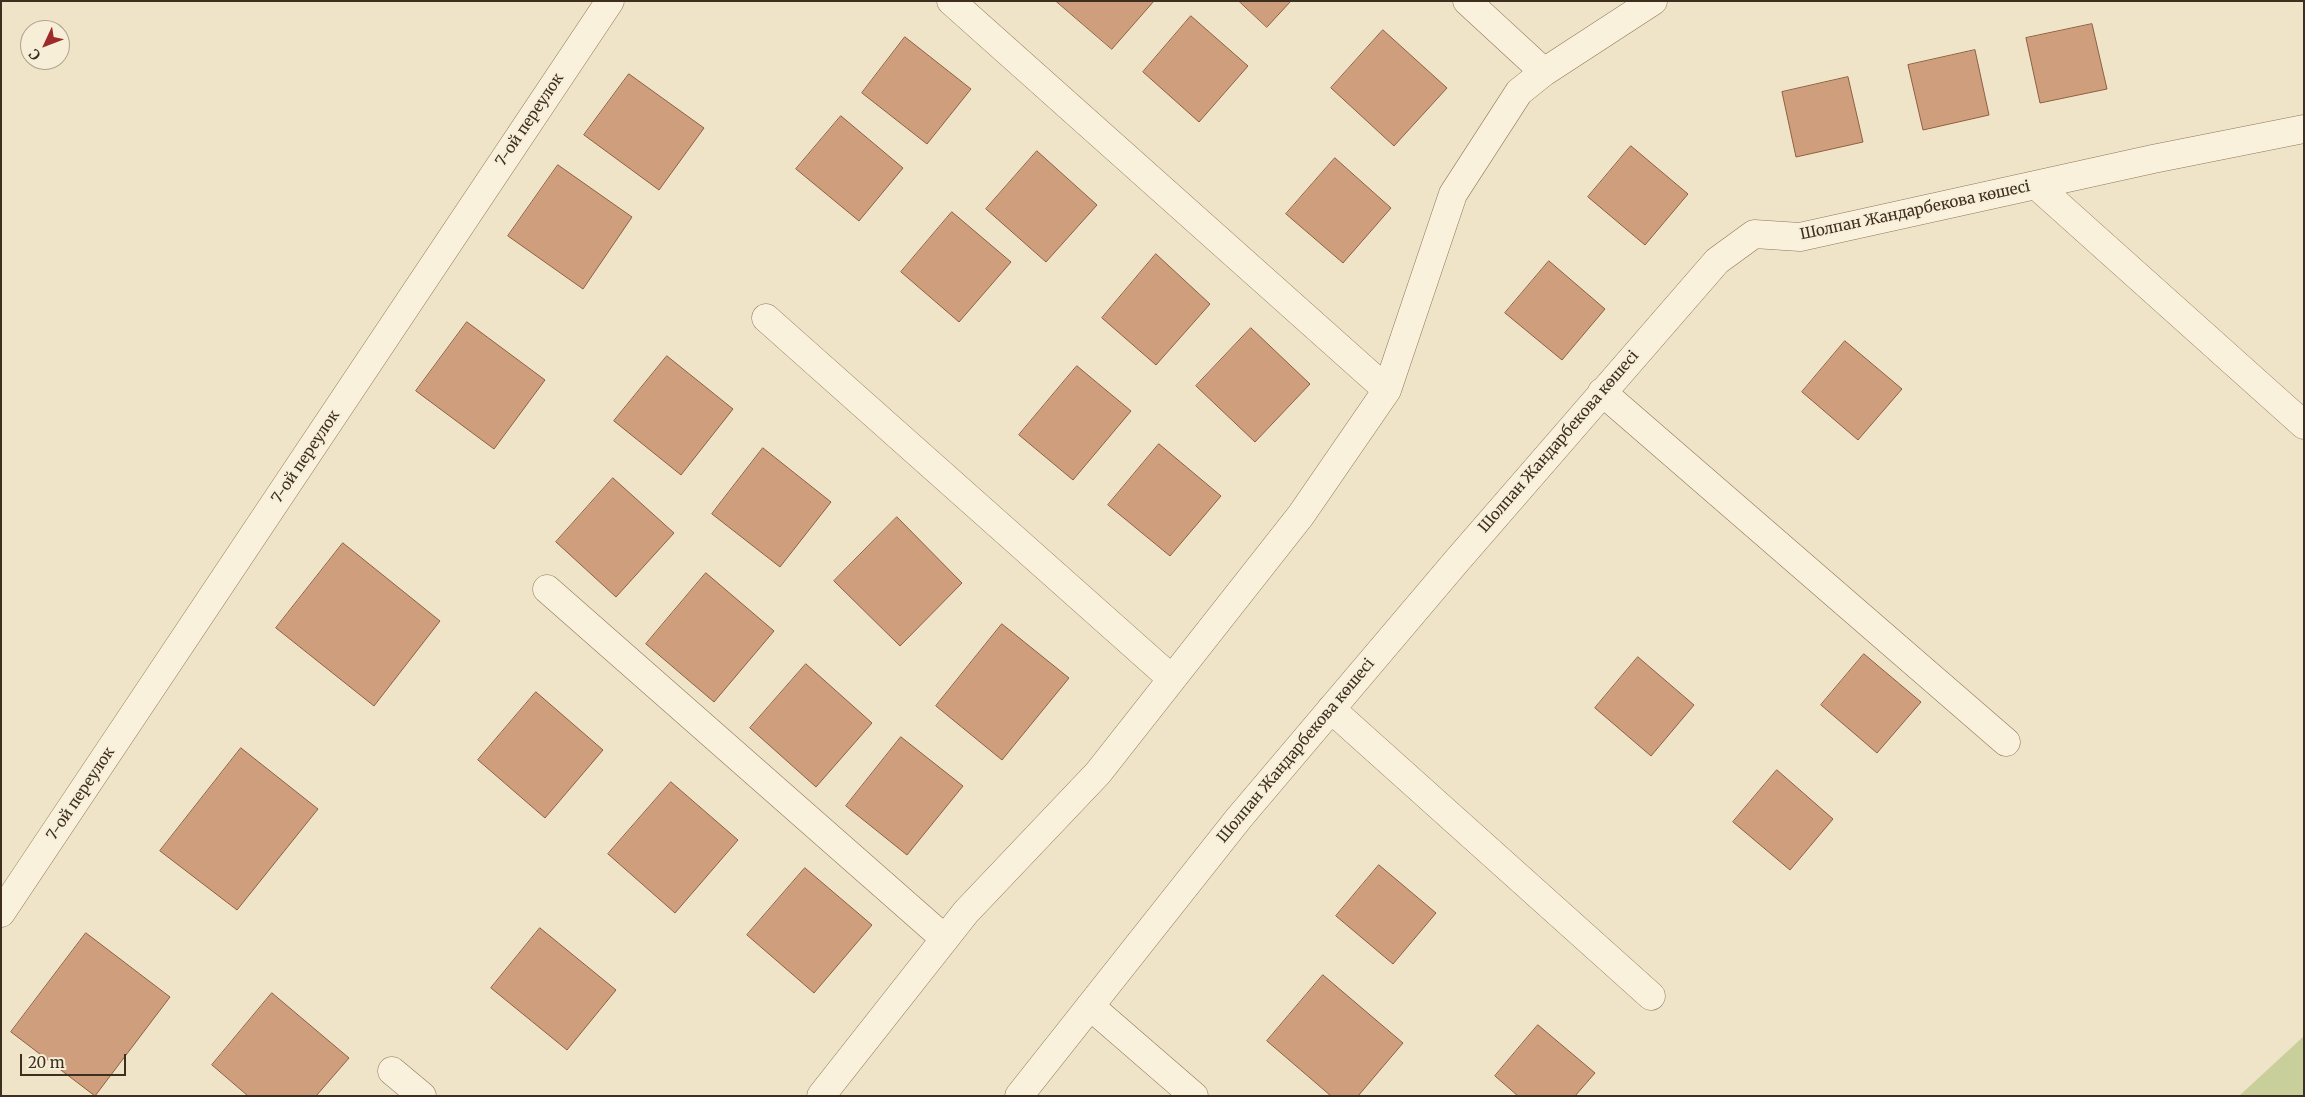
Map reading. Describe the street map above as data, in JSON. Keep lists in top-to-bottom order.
{
  "streets": {
    "street": ["7-ой переулок", "Шолпан Жандарбекова көшесі"]
  },
  "scale_bar": "20 m",
  "north": "bottom left"
}
